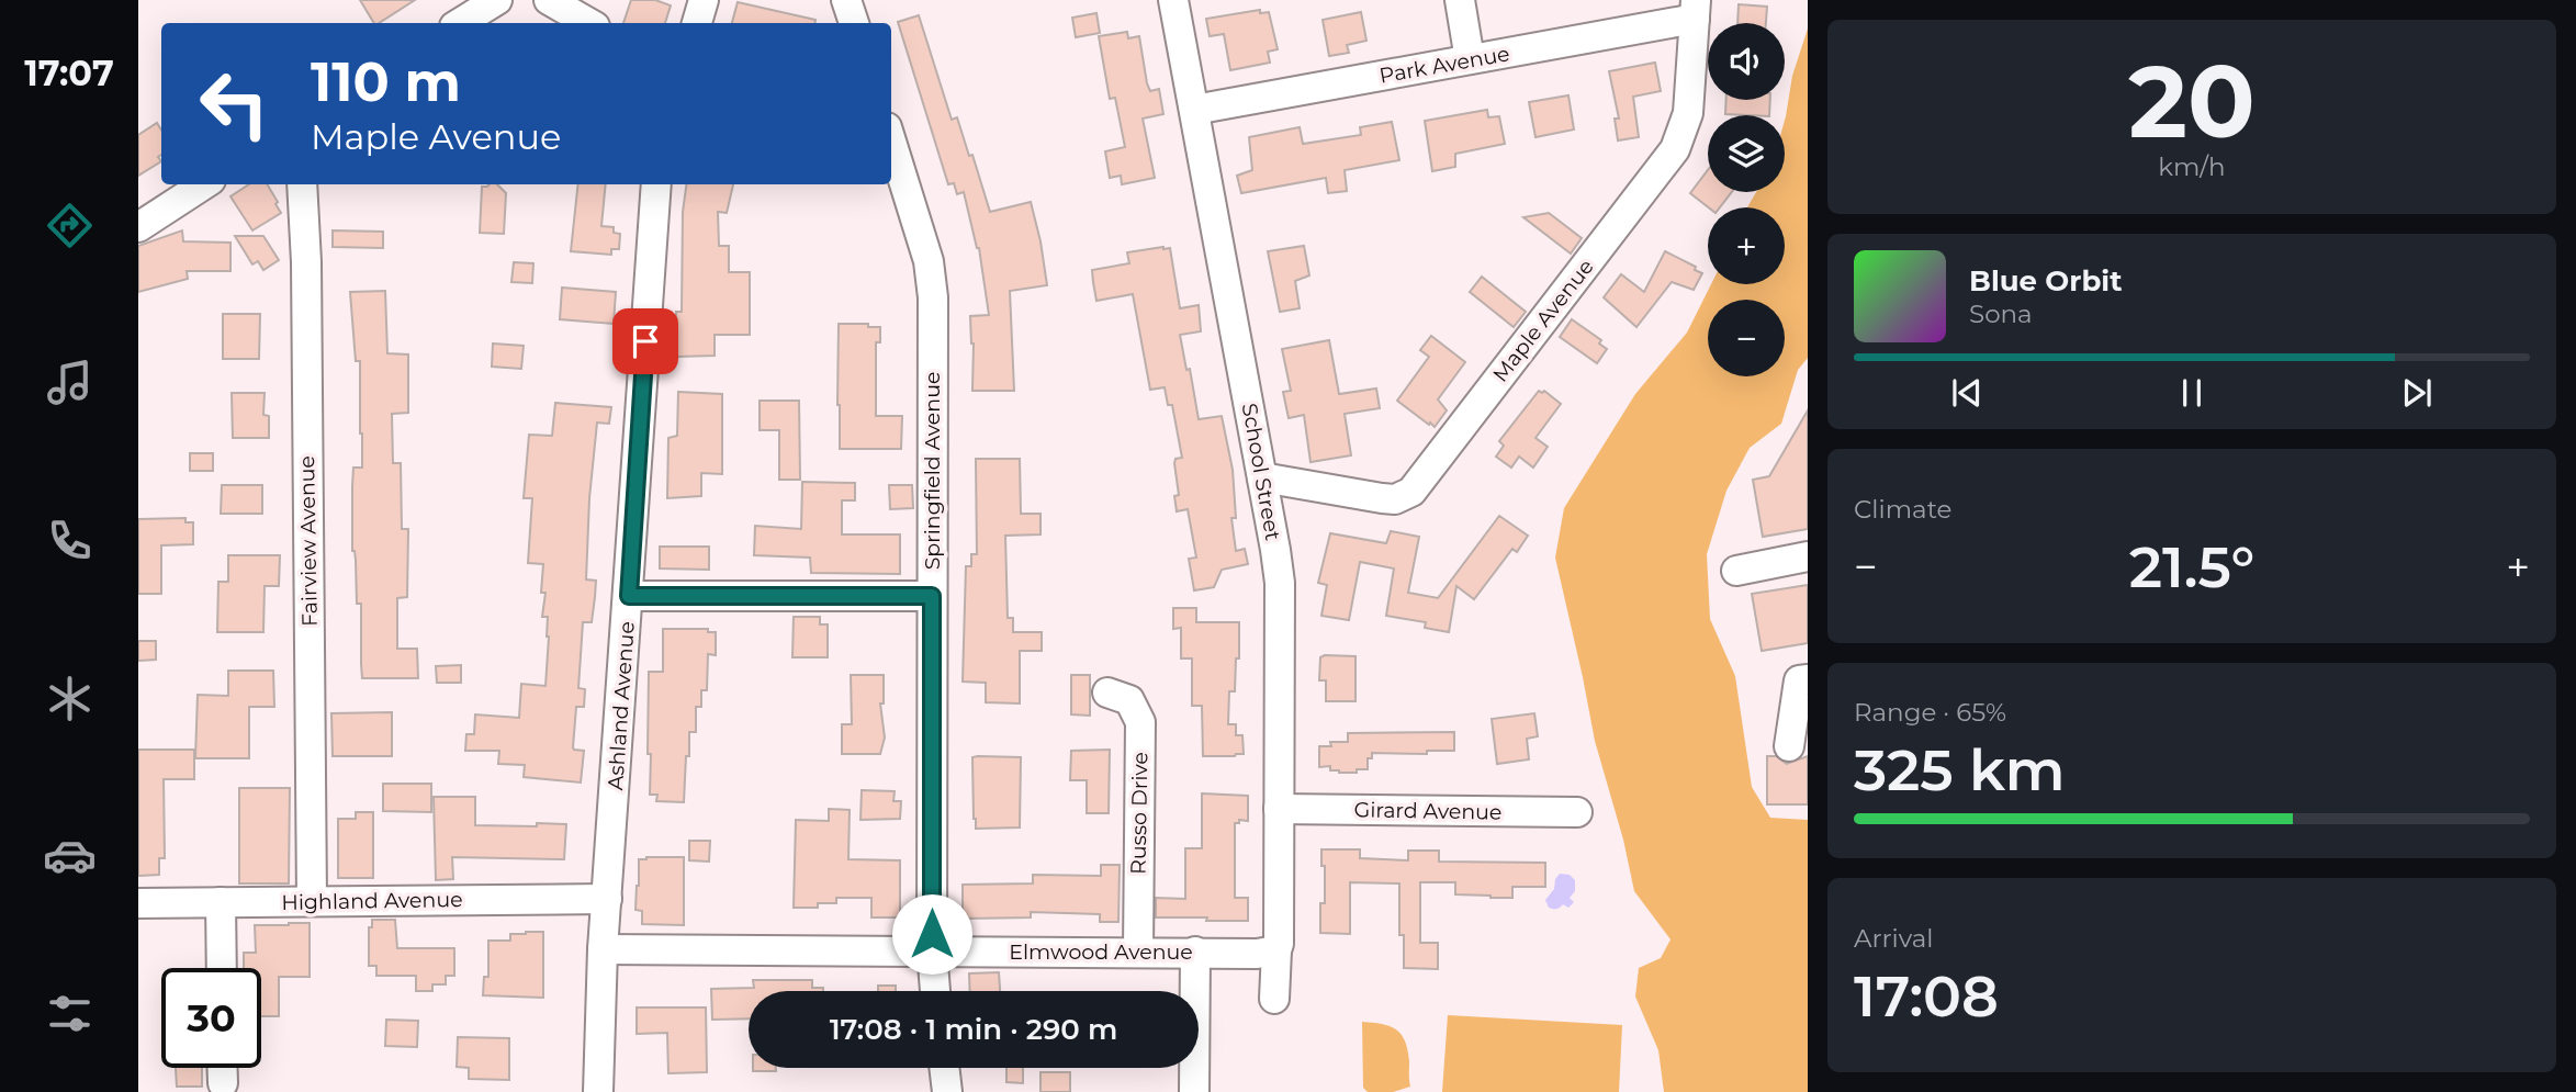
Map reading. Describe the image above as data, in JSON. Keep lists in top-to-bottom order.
{
  "streets": {
    "street": [
      "Park Avenue",
      "Maple Avenue",
      "Springfield Avenue",
      "School Street",
      "Fairview Avenue",
      "Ashland Avenue",
      "Girard Avenue",
      "Russo Drive",
      "Highland Avenue",
      "Elmwood Avenue"
    ]
  },
  "crossings": [
    ["Park Avenue", "Maple Avenue"],
    ["Park Avenue", "School Street"],
    ["Maple Avenue", "School Street"],
    ["Springfield Avenue", "Elmwood Avenue"],
    ["School Street", "Girard Avenue"],
    ["School Street", "Elmwood Avenue"],
    ["Fairview Avenue", "Highland Avenue"],
    ["Ashland Avenue", "Highland Avenue"],
    ["Ashland Avenue", "Elmwood Avenue"],
    ["Russo Drive", "Elmwood Avenue"]
  ],
  "page": {
    "tabs": "17:07",
    "tile": [
      ["20", "km/h"],
      "Climate",
      ["Range · 65%", "325 km"],
      ["Arrival", "17:08"]
    ],
    "map_buttons": ["+", "−"],
    "turn": ["110 m", "Maple Avenue"],
    "song": ["Blue Orbit", "Sona"],
    "heat": ["−", "21.5°", "+"],
    "limit": "30",
    "trip": "17:08 · 1 min · 290 m"
  }
}
